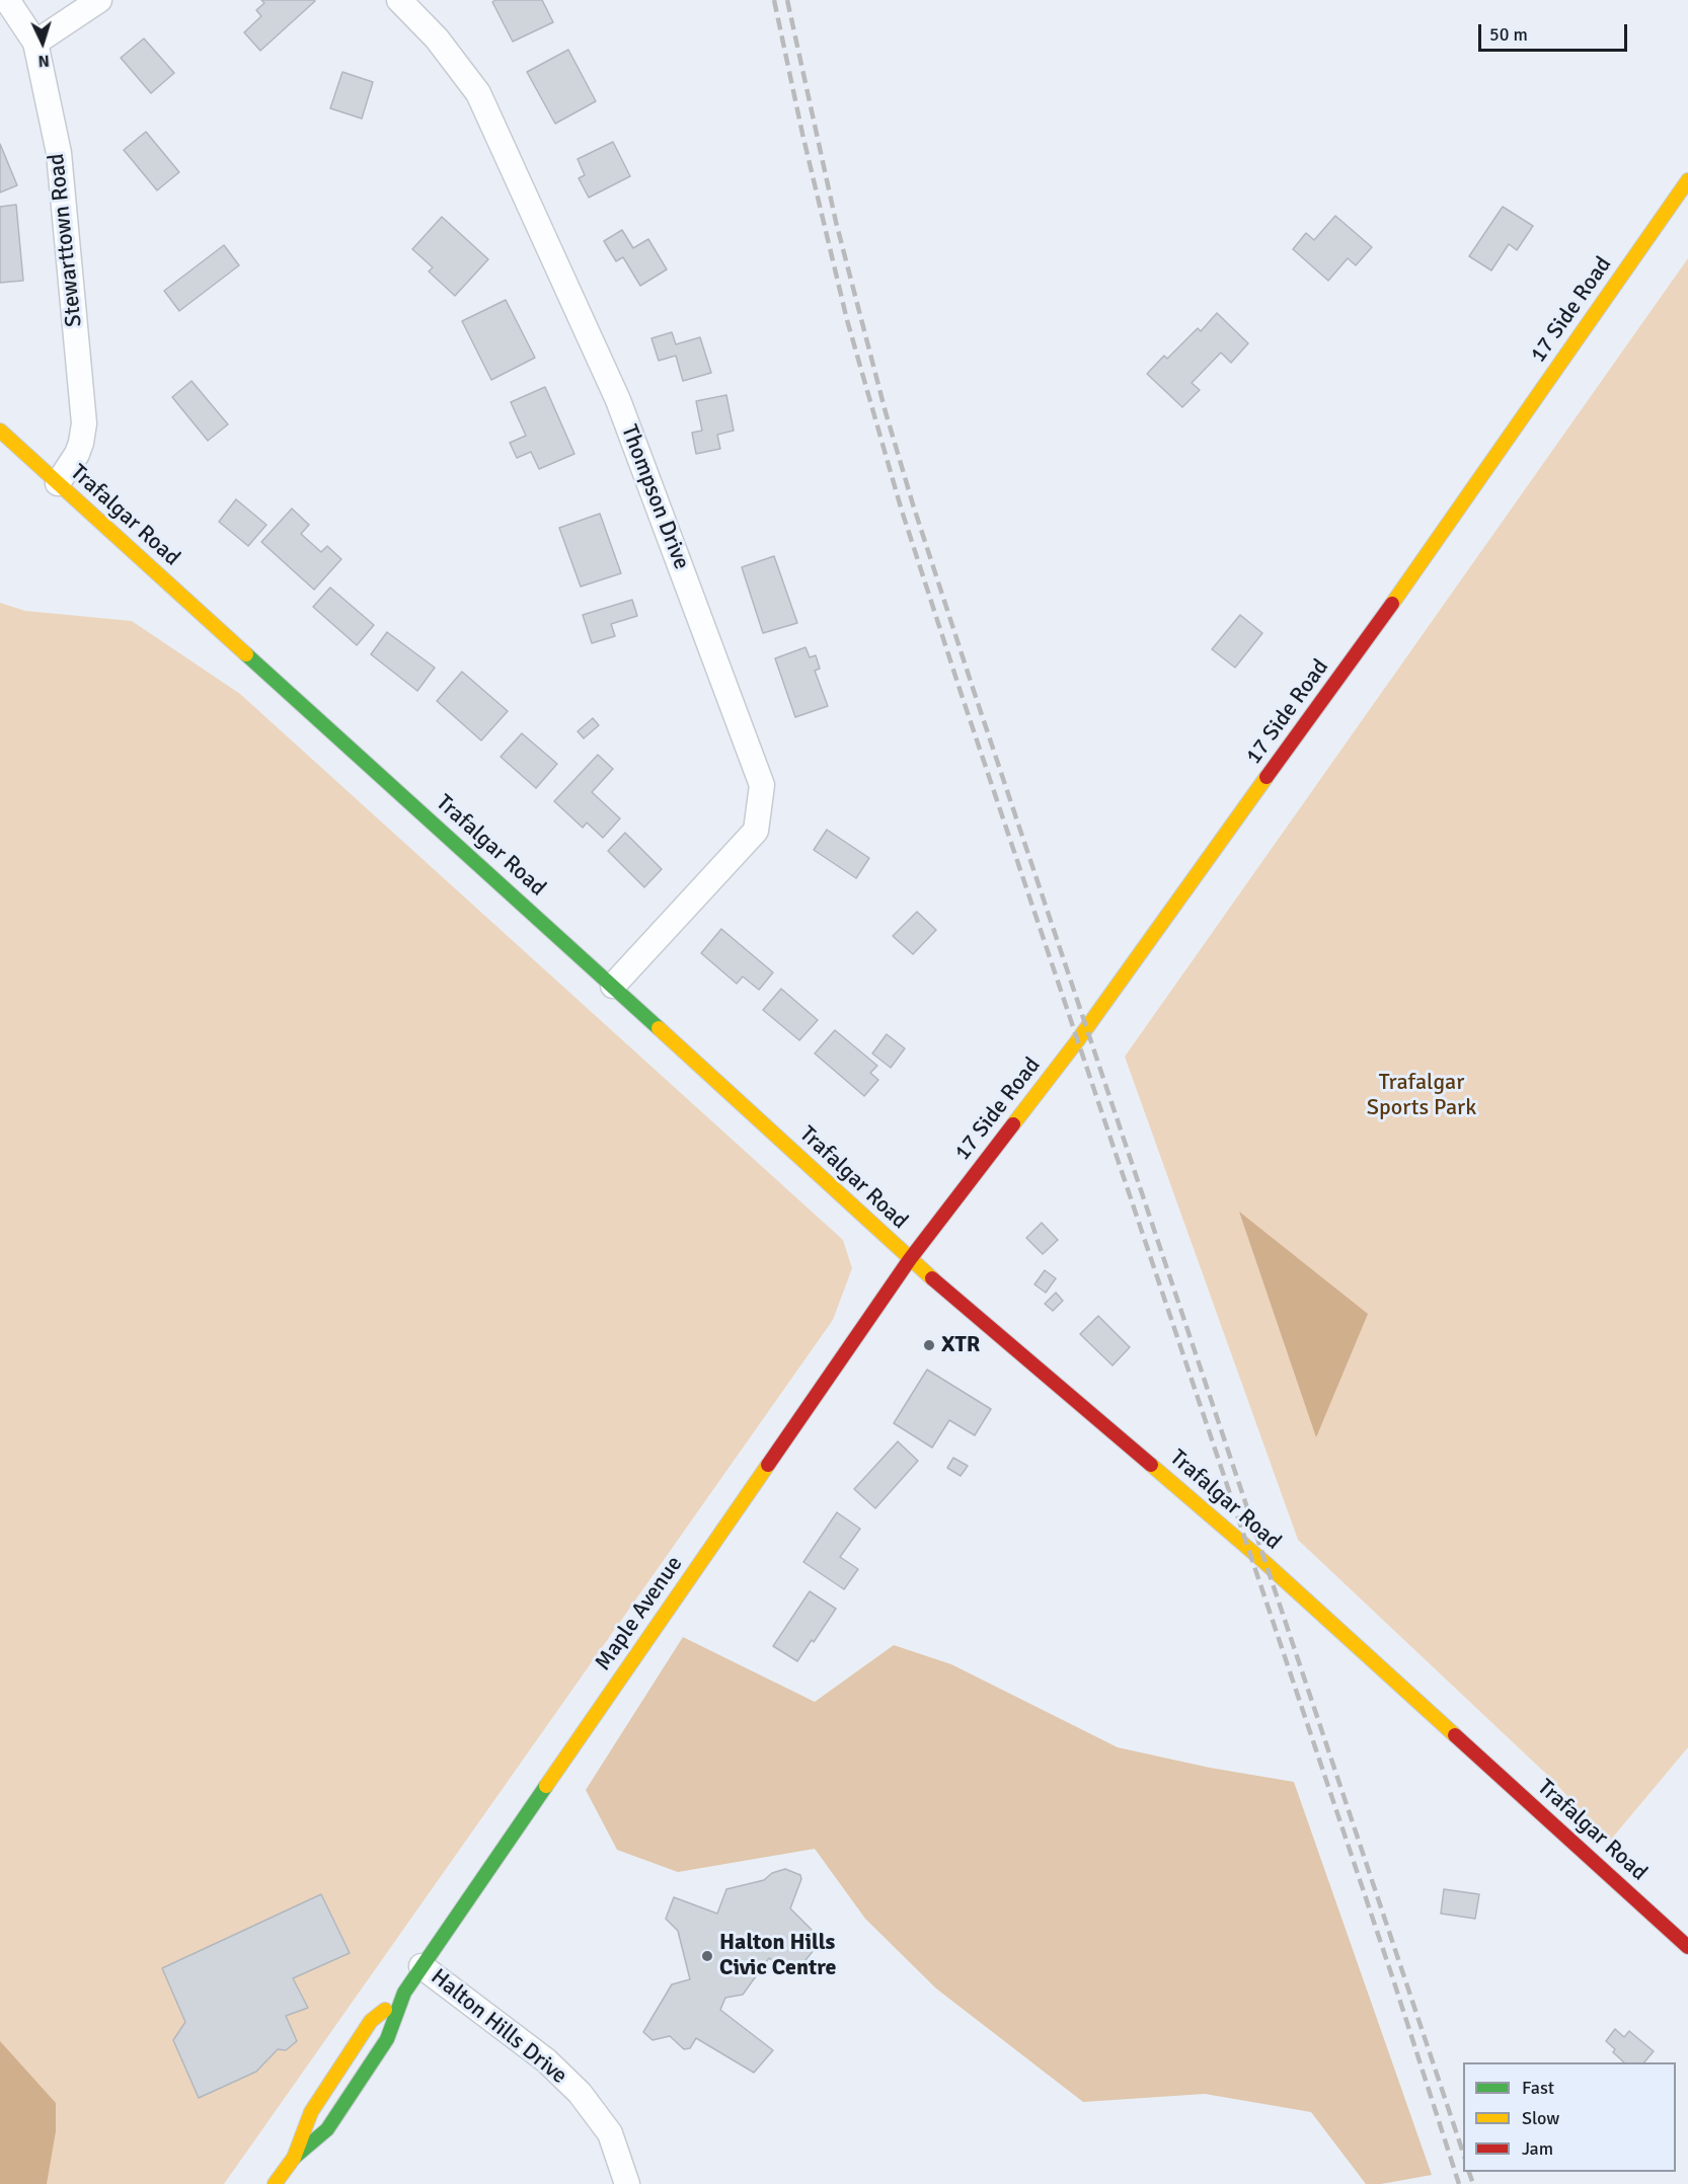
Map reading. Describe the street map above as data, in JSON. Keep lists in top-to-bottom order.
{
  "streets": {
    "main road": ["17 Side Road", "Trafalgar Road", "Maple Avenue"],
    "street": ["Stewarttown Road", "Thompson Drive", "Halton Hills Drive"]
  },
  "crossings": [
    ["Stewarttown Road", "Trafalgar Road"],
    ["17 Side Road", "Trafalgar Road"],
    ["17 Side Road", "Maple Avenue"],
    ["Thompson Drive", "Trafalgar Road"],
    ["Trafalgar Road", "Maple Avenue"],
    ["Maple Avenue", "Halton Hills Drive"]
  ],
  "parks": ["Trafalgar Sports Park"],
  "places": ["XTR", "Halton Hills Civic Centre"],
  "legend": ["Fast", "Slow", "Jam"],
  "scale_bar": "50 m",
  "north": "bottom"
}
